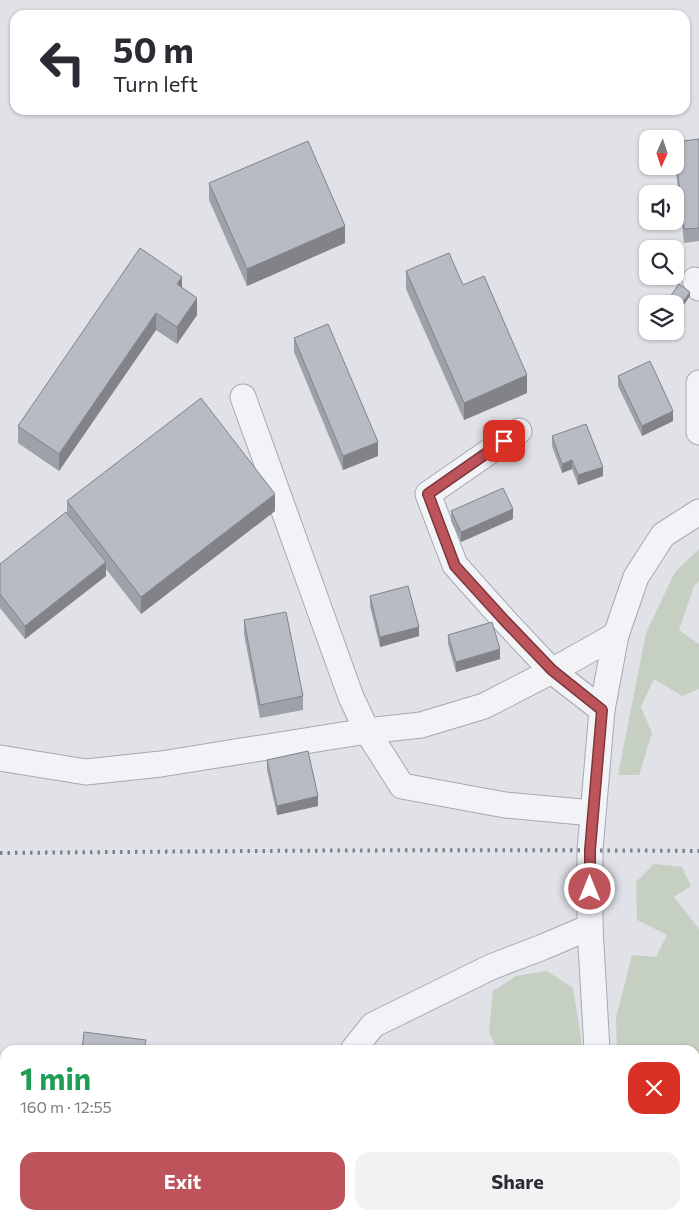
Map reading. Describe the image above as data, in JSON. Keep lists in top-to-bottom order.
{
  "north": "bottom",
  "page": {
    "turn": ["50 m", "Turn left"],
    "heading": ["1 min", "160 m · 12:55"],
    "buttons": ["Exit", "Share"]
  }
}
